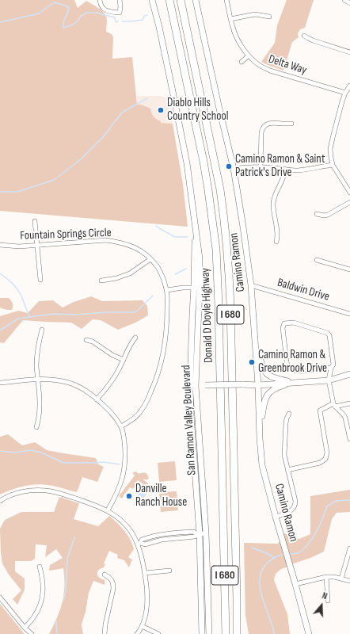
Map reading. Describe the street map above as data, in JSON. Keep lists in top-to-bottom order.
{
  "streets": {
    "highway": ["I 680", "Donald D Doyle Highway"],
    "street": [
      "Delta Way",
      "Fountain Springs Circle",
      "Camino Ramon",
      "Baldwin Drive",
      "San Ramon Valley Boulevard"
    ]
  },
  "crossings": [
    ["Camino Ramon", "Baldwin Drive"]
  ],
  "places": [
    "Diablo Hills Country School",
    "Camino Ramon & Saint Patrick's Drive",
    "Camino Ramon & Greenbrook Drive",
    "Danville Ranch House"
  ],
  "north": "top"
}
